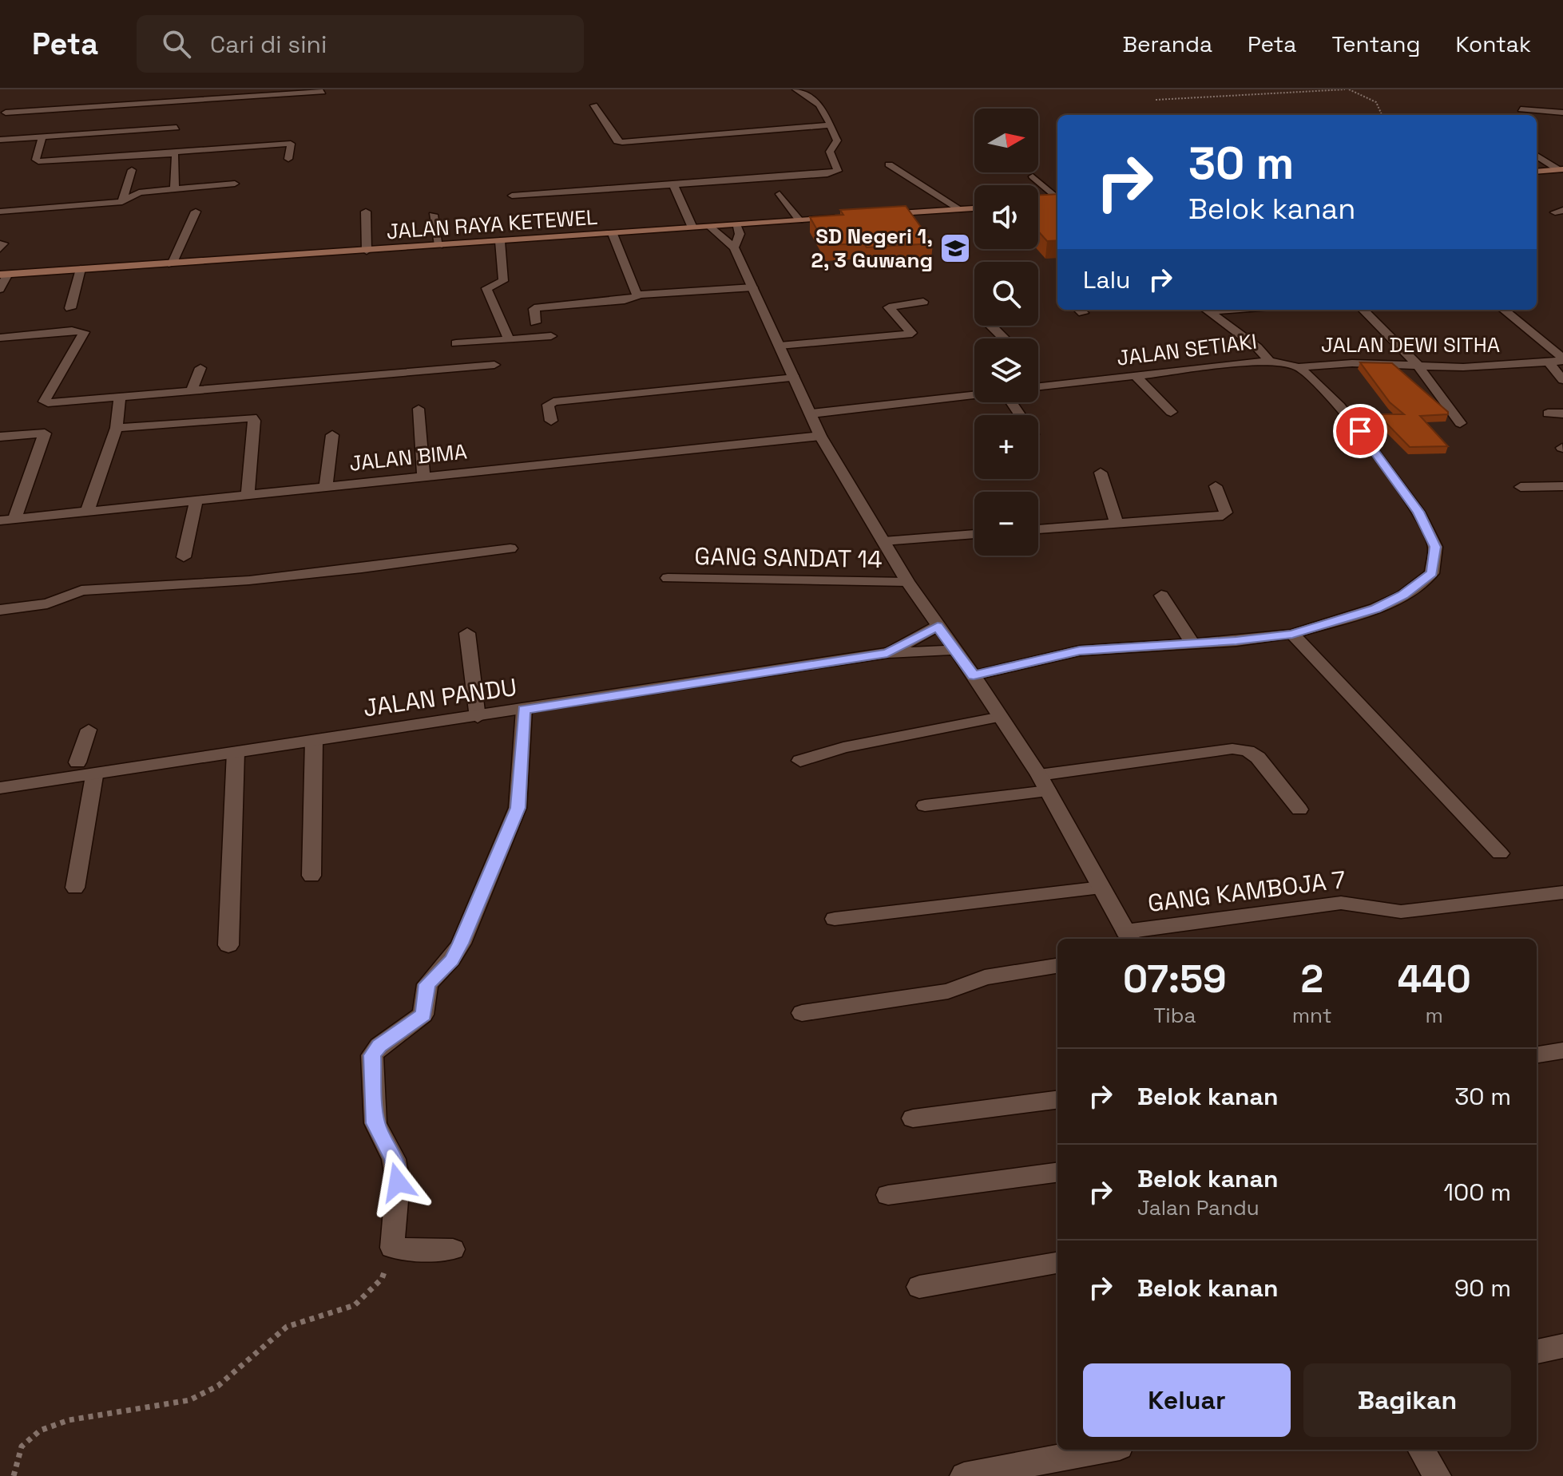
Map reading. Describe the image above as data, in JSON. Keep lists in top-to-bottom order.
{
  "streets": {
    "main road": ["JALAN RAYA KETEWEL"],
    "street": [
      "JALAN DEWI SITHA",
      "JALAN SETIAKI",
      "JALAN BIMA",
      "GANG SANDAT 14",
      "JALAN PANDU",
      "GANG KAMBOJA 7"
    ]
  },
  "places": {
    "school or university": ["SD Negeri 1, 2, 3 Guwang"]
  },
  "north": "right",
  "page": {
    "header": "Peta",
    "search": "Cari di sini",
    "nav": [
      "Beranda",
      "Peta",
      "Tentang",
      "Kontak"
    ],
    "map_buttons": ["+", "−"],
    "turn": ["30 m", "Belok kanan"],
    "then": "Lalu",
    "eta": [
      "07:59",
      "Tiba",
      "2",
      "mnt",
      "440",
      "m"
    ],
    "list": [
      {
        "name": "Belok kanan",
        "value": "30 m"
      },
      {
        "name": "Belok kanan",
        "note": "Jalan Pandu",
        "value": "100 m"
      },
      {
        "name": "Belok kanan",
        "value": "90 m"
      }
    ],
    "buttons": ["Keluar", "Bagikan"]
  }
}
